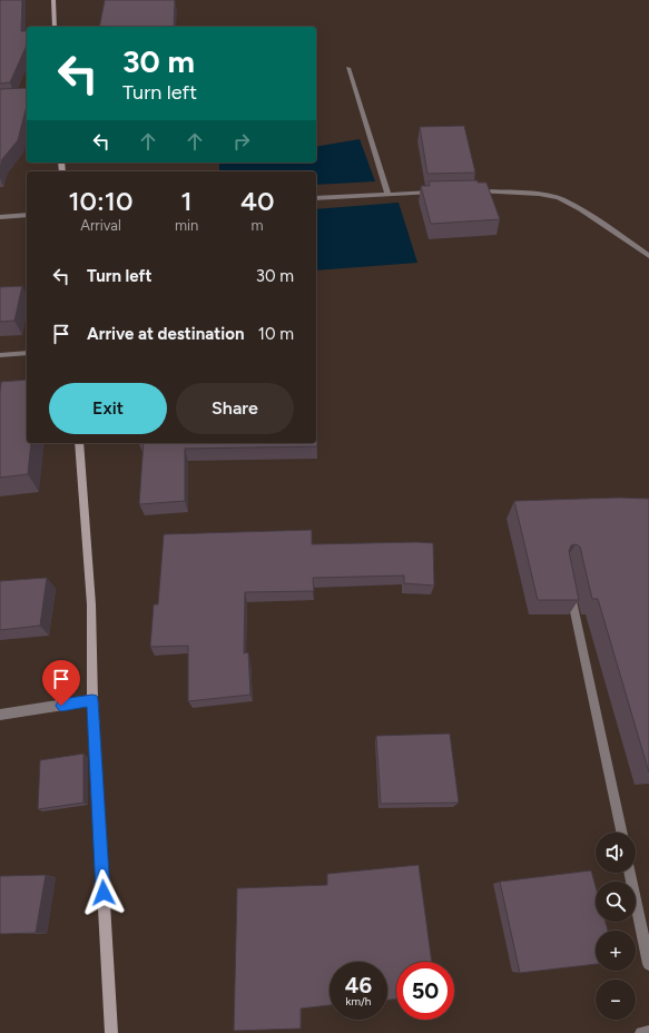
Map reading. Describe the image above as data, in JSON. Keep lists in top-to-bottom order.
{
  "page": {
    "turn": ["30 m", "Turn left"],
    "eta": [
      "10:10",
      "Arrival",
      "1",
      "min",
      "40",
      "m"
    ],
    "list": [
      {
        "name": "Turn left",
        "value": "30 m"
      },
      {
        "name": "Arrive at destination",
        "value": "10 m"
      }
    ],
    "buttons": ["Exit", "Share"],
    "map_buttons": ["+", "−"],
    "speed": "46 km/h",
    "limit": "50"
  }
}
